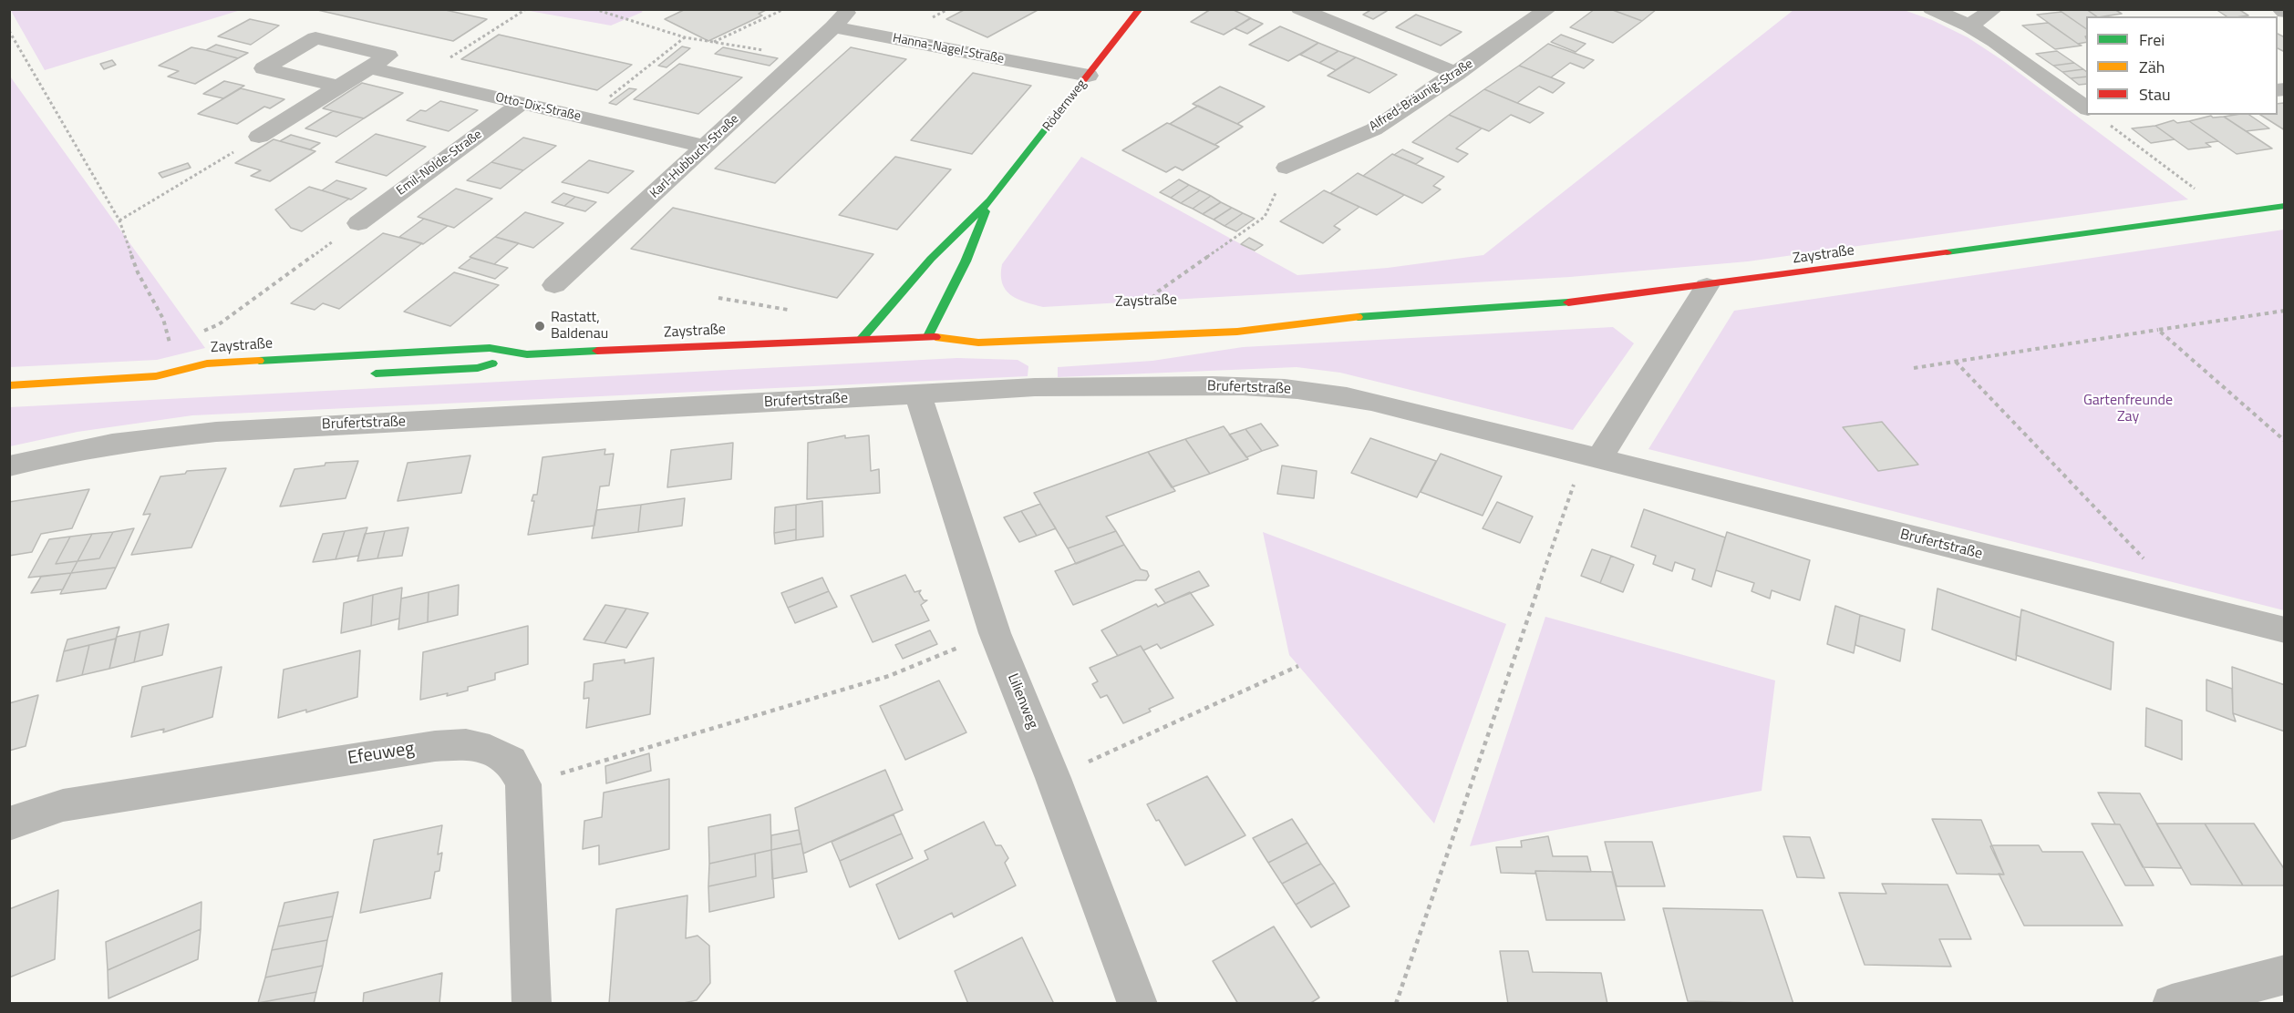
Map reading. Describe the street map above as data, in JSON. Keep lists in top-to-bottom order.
{
  "streets": {
    "street": [
      "Hanna-Nagel-Straße",
      "Alfred-Bräunig-Straße",
      "Rödernweg",
      "Otto-Dix-Straße",
      "Karl-Hubbuch-Straße",
      "Emil-Nolde-Straße",
      "Zaystraße",
      "Brufertstraße",
      "Lilienweg",
      "Efeuweg"
    ]
  },
  "crossings": [
    ["Hanna-Nagel-Straße", "Rödernweg"],
    ["Hanna-Nagel-Straße", "Karl-Hubbuch-Straße"],
    ["Rödernweg", "Zaystraße"],
    ["Otto-Dix-Straße", "Karl-Hubbuch-Straße"],
    ["Otto-Dix-Straße", "Emil-Nolde-Straße"],
    ["Brufertstraße", "Lilienweg"]
  ],
  "parks": ["Gartenfreunde Zay"],
  "places": ["Rastatt, Baldenau"],
  "legend": ["Frei", "Zäh", "Stau"]
}
